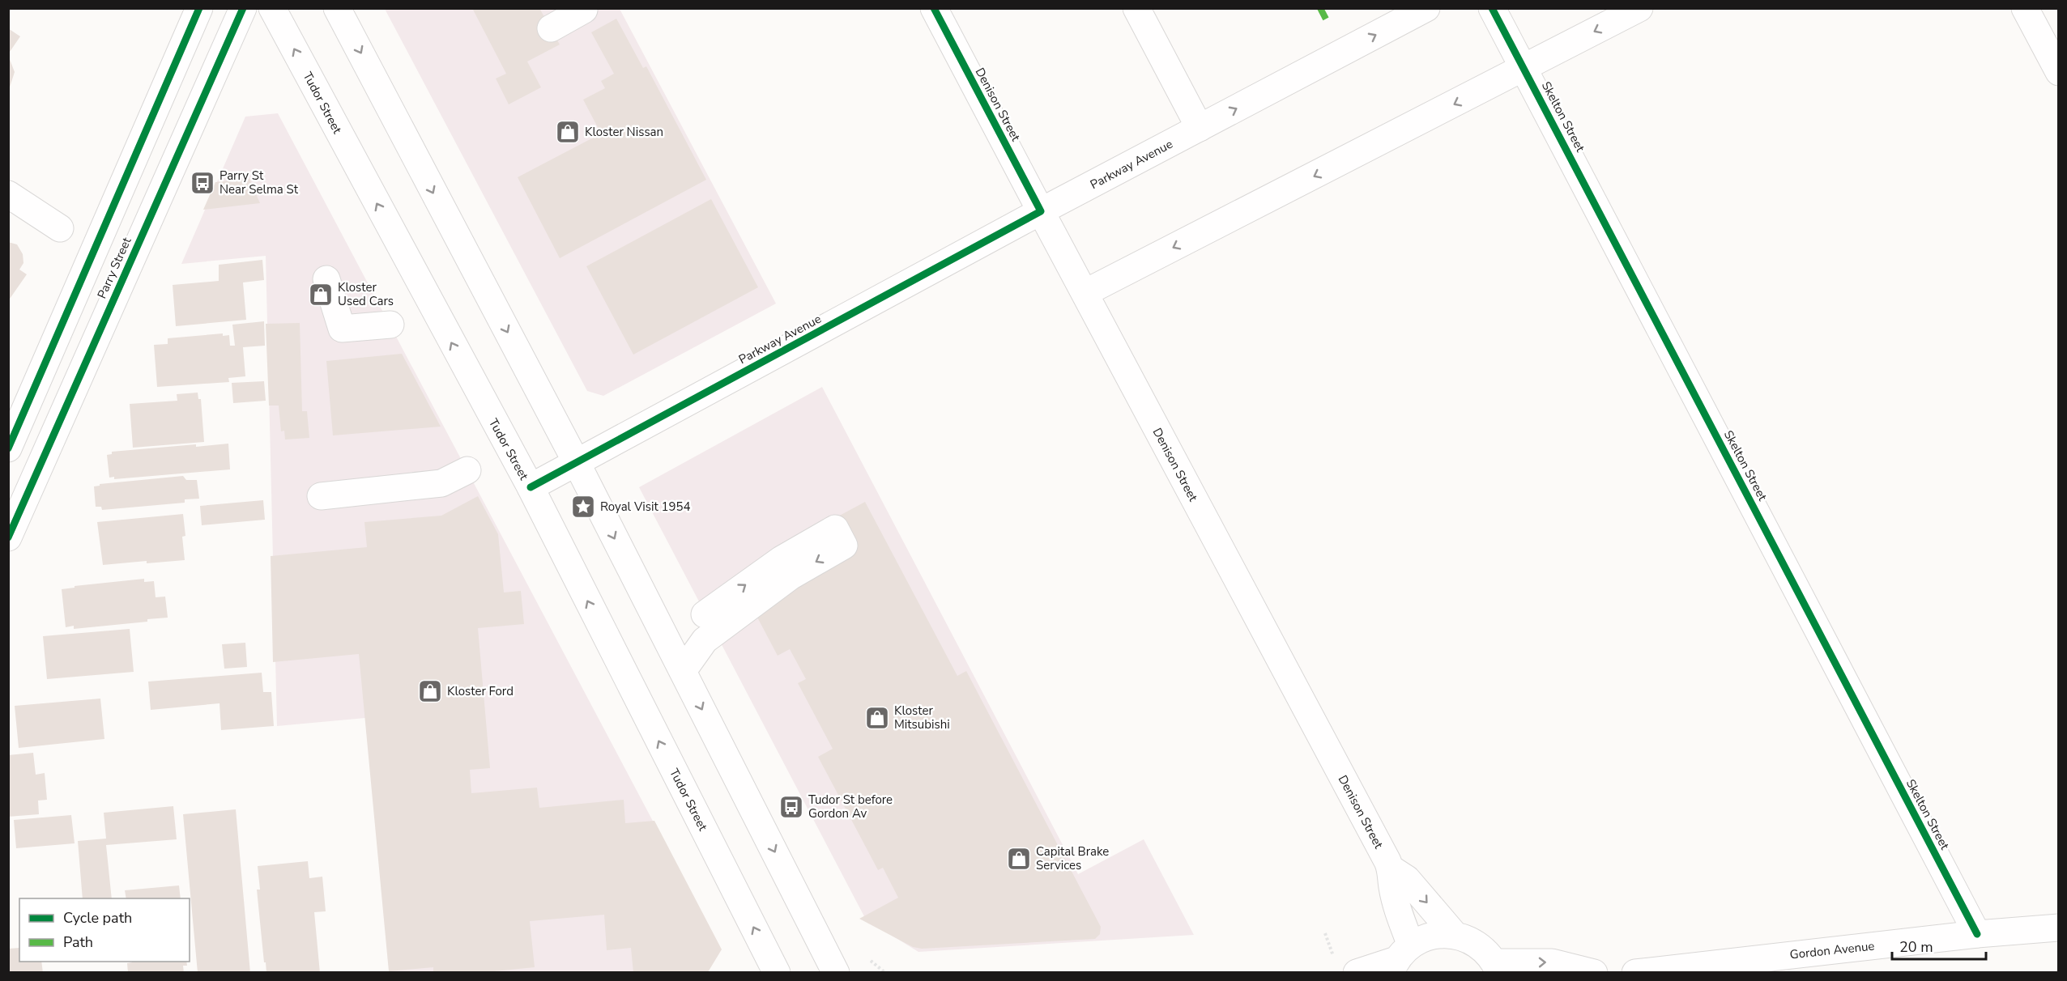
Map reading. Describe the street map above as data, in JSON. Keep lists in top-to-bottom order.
{
  "streets": {
    "main road": [
      "Tudor Street",
      "Denison Street",
      "Skelton Street",
      "Parkway Avenue",
      "Parry Street",
      "Gordon Avenue"
    ]
  },
  "crossings": [
    ["Tudor Street", "Parkway Avenue"],
    ["Denison Street", "Parkway Avenue"],
    ["Skelton Street", "Gordon Avenue"]
  ],
  "places": {
    "shop": [
      "Kloster Nissan",
      "Kloster Used Cars",
      "Kloster Ford",
      "Kloster Mitsubishi",
      "Capital Brake Services"
    ],
    "bus stop": ["Parry St Near Selma St", "Tudor St before Gordon Av"],
    "place": ["Royal Visit 1954"]
  },
  "legend": ["Cycle path", "Path"],
  "scale_bar": "20 m"
}
